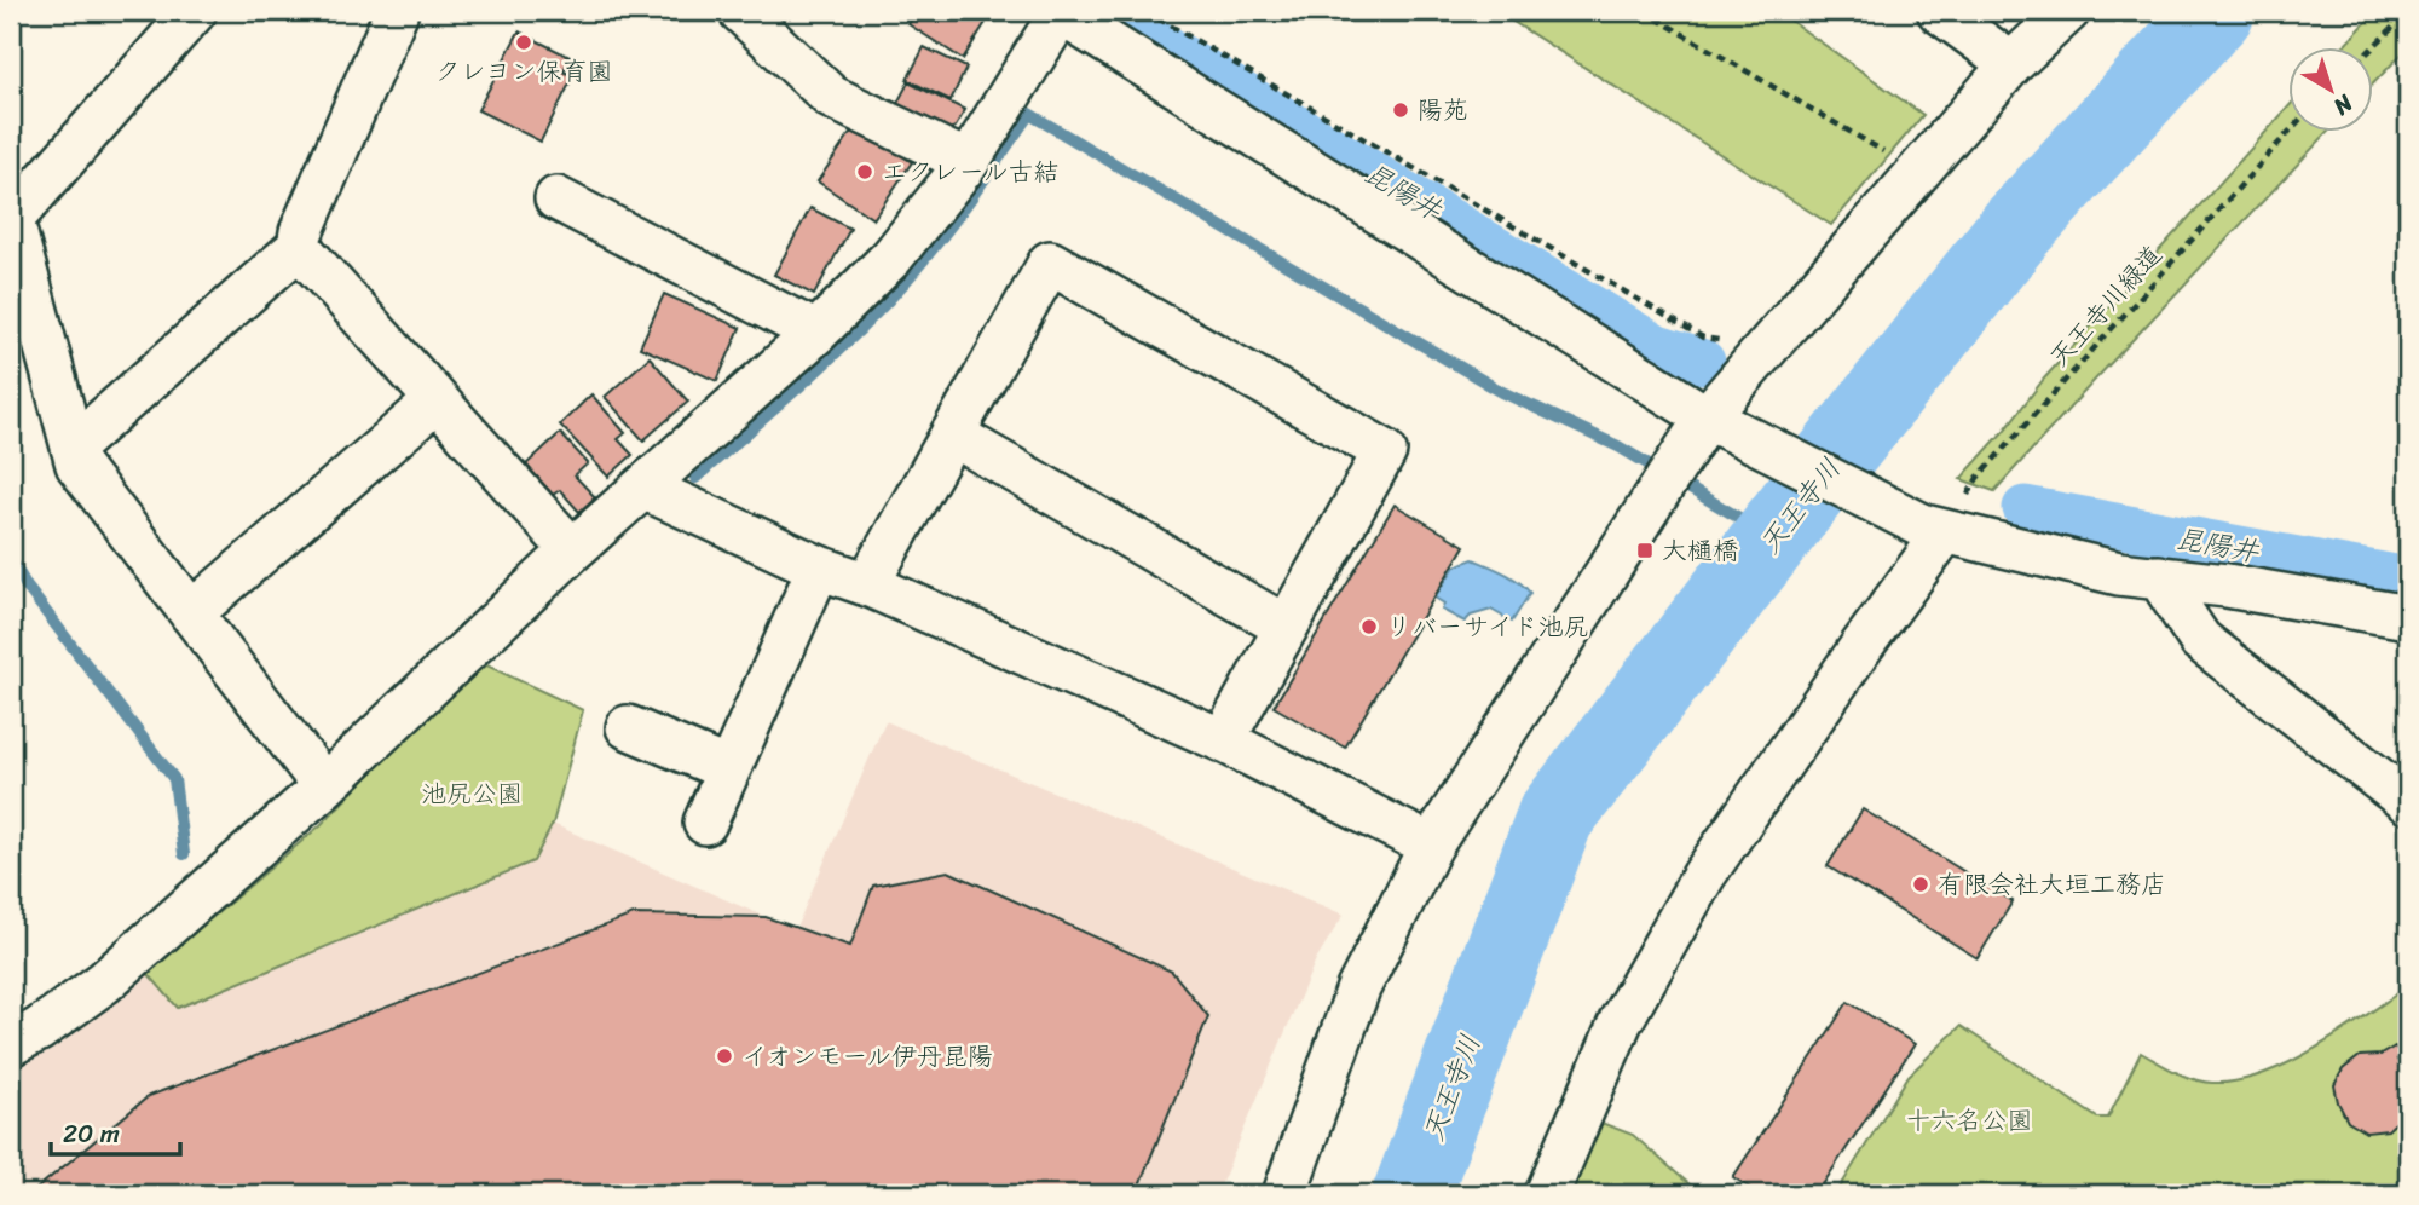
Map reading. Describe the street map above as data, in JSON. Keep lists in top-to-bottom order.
{
  "streets": {
    "path": ["天王寺川緑道"]
  },
  "water": ["昆陽井", "天王寺川"],
  "parks": ["池尻公園", "十六名公園"],
  "places": {
    "other": [
      "クレヨン保育園",
      "陽苑",
      "エクレール古結",
      "リバーサイド池尻",
      "有限会社大垣工務店",
      "イオンモール伊丹昆陽"
    ],
    "transit": ["大樋橋"]
  },
  "scale_bar": "20 m",
  "north": "bottom right"
}
